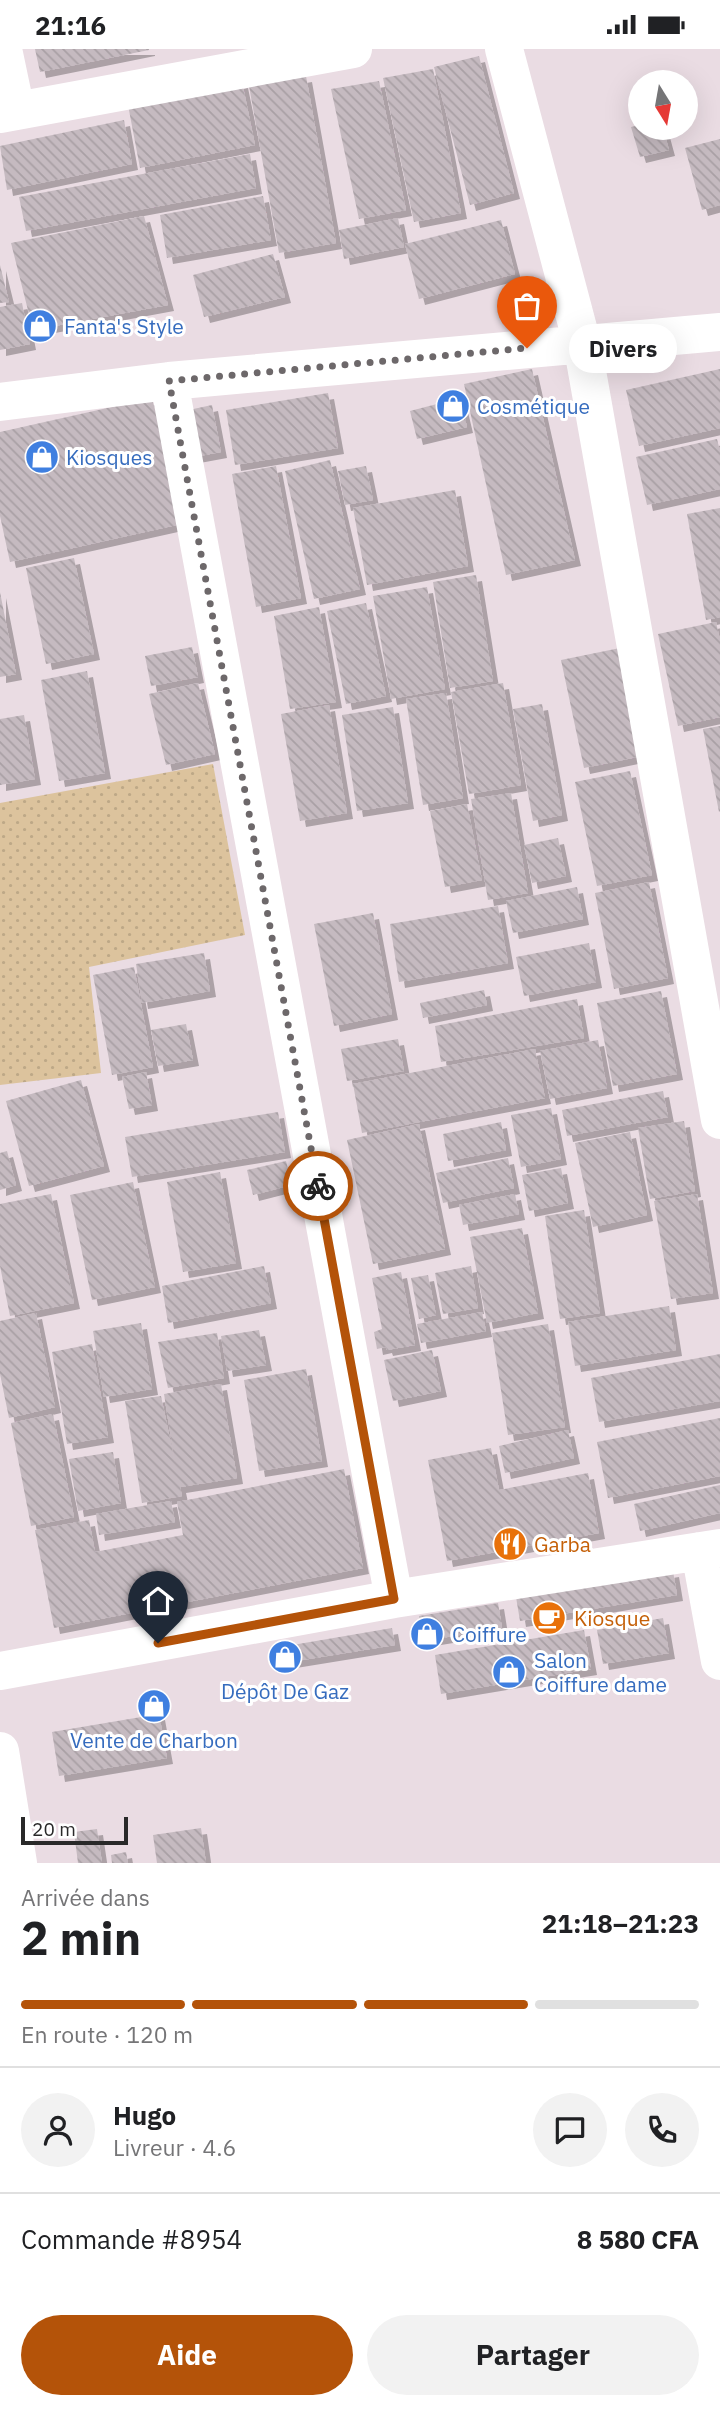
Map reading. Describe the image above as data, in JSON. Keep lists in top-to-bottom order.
{
  "places": {
    "shop": [
      "Fanta's Style",
      "Cosmétique",
      "Kiosques",
      "Coiffure",
      "Dépôt De Gaz",
      "Salon Coiffure dame",
      "Vente de Charbon"
    ],
    "other": ["Divers"],
    "restaurant": ["Garba"],
    "cafe": ["Kiosque"]
  },
  "scale_bar": "20 m",
  "north": "bottom",
  "page": {
    "status": "21:16",
    "bubble": "Divers",
    "scale": "20 m",
    "heading": ["2 min", "Arrivée dans", "21:18–21:23"],
    "panel": [
      "Hugo",
      "Livreur · 4.6",
      "Commande #8954",
      "8 580 CFA"
    ],
    "bar": "En route · 120 m",
    "buttons": ["Aide", "Partager"]
  }
}
